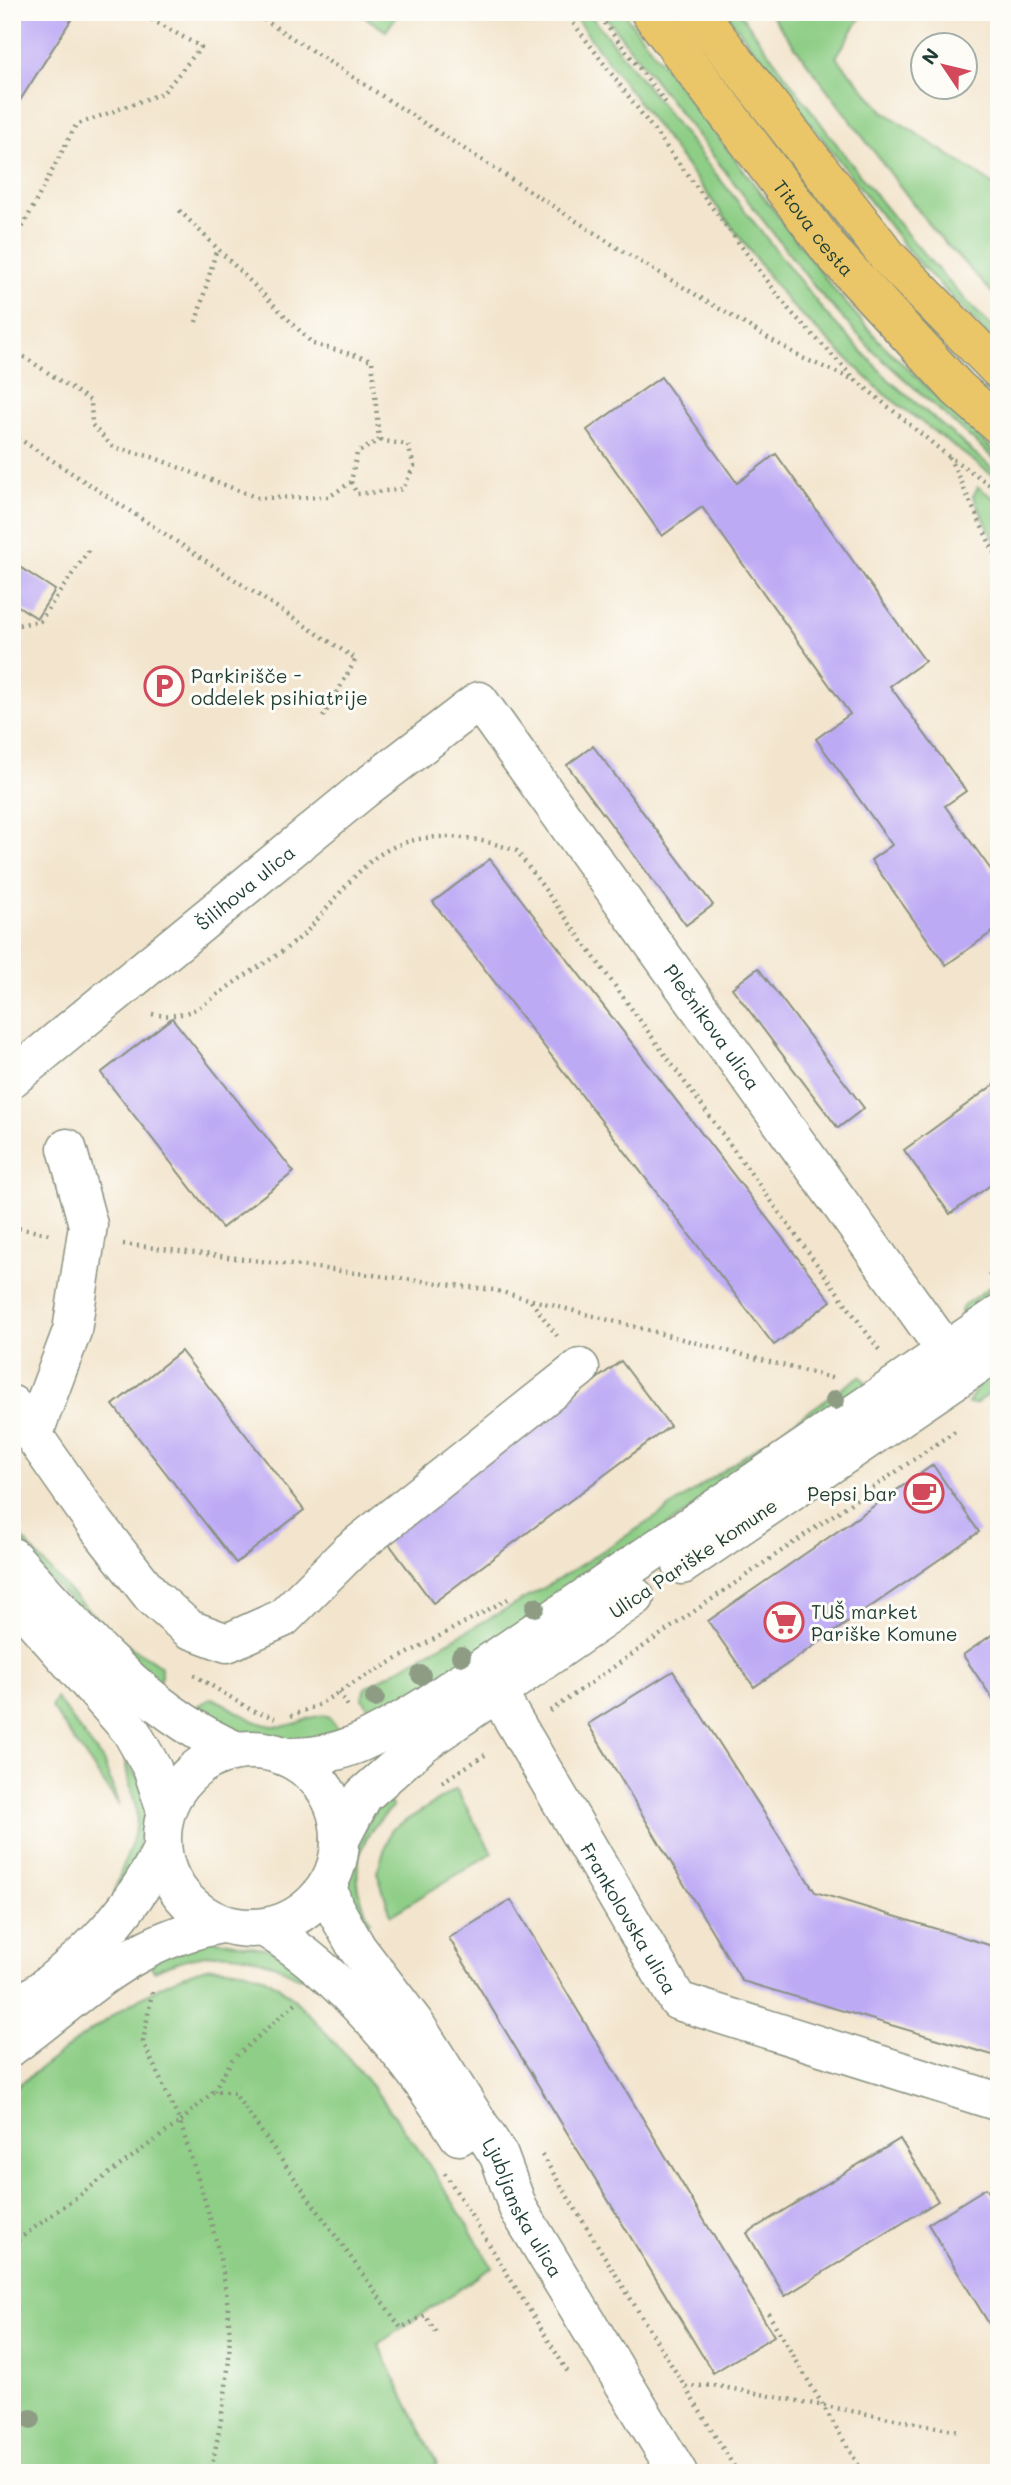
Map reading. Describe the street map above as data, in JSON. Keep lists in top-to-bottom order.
{
  "streets": {
    "main road": ["Titova cesta"],
    "street": [
      "Šilihova ulica",
      "Plečnikova ulica",
      "Ulica Pariške komune",
      "Frankolovska ulica",
      "Ljubljanska ulica"
    ]
  },
  "crossings": [
    ["Šilihova ulica", "Plečnikova ulica"],
    ["Ulica Pariške komune", "Frankolovska ulica"],
    ["Ulica Pariške komune", "Ljubljanska ulica"]
  ],
  "places": {
    "parking": ["Parkirišče - oddelek psihiatrije"],
    "cafe": ["Pepsi bar"],
    "supermarket": ["TUŠ market Pariške Komune"]
  },
  "north": "top left"
}
